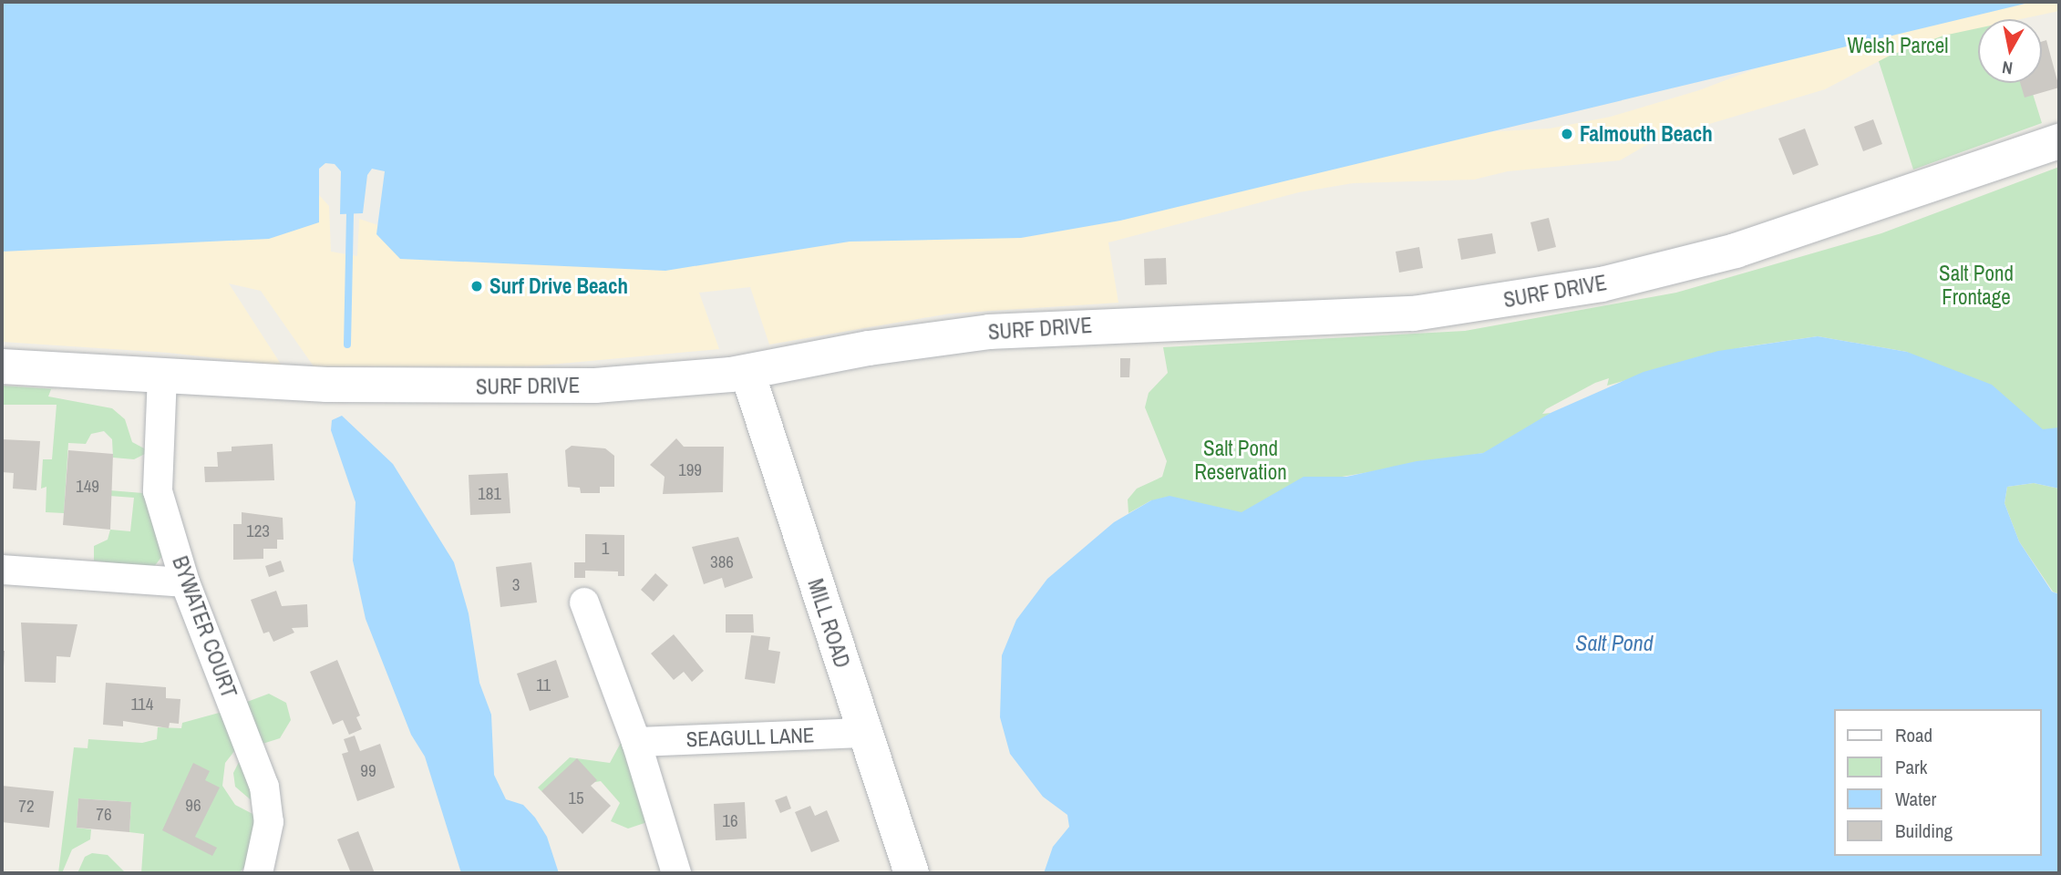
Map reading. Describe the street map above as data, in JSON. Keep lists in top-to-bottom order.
{
  "streets": {
    "main road": ["SURF DRIVE", "MILL ROAD"],
    "street": ["BYWATER COURT", "SEAGULL LANE"]
  },
  "crossings": [
    ["SURF DRIVE", "MILL ROAD"],
    ["SURF DRIVE", "BYWATER COURT"],
    ["MILL ROAD", "SEAGULL LANE"]
  ],
  "water": ["Salt Pond"],
  "parks": ["Welsh Parcel", "Salt Pond Frontage", "Salt Pond Reservation"],
  "places": ["Falmouth Beach", "Surf Drive Beach"],
  "house_numbers": [
    "199",
    "149",
    "181",
    "123",
    "1",
    "386",
    "3",
    "11",
    "114",
    "99",
    "15",
    "96",
    "72",
    "76",
    "16"
  ],
  "legend": [
    "Road",
    "Park",
    "Water",
    "Building"
  ],
  "north": "bottom"
}
